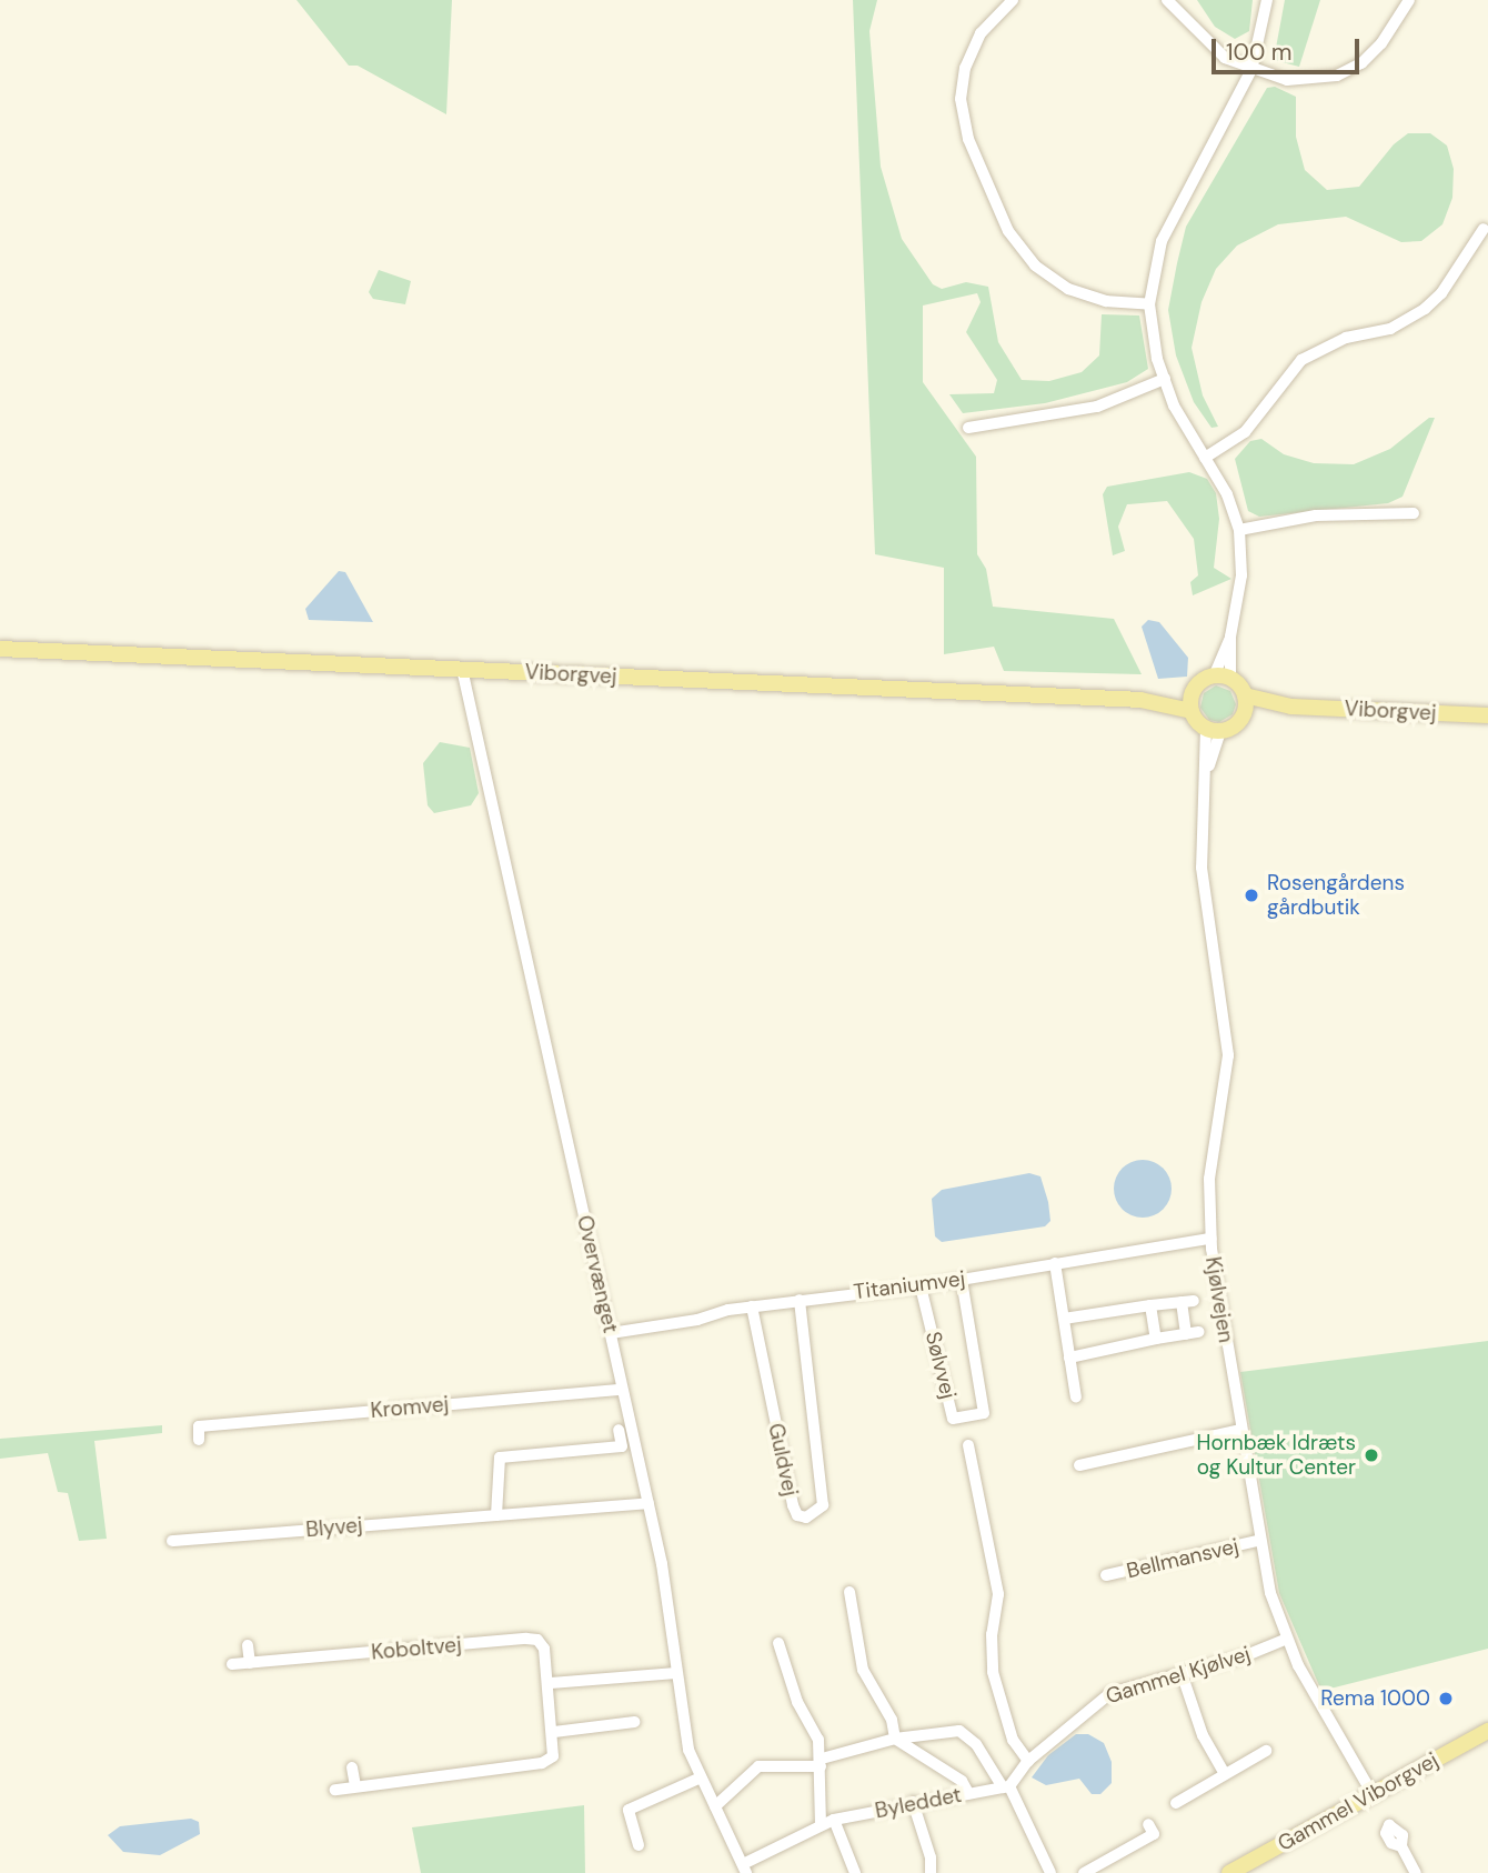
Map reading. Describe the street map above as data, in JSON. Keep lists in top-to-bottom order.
{
  "streets": {
    "main road": ["Viborgvej", "Gammel Viborgvej"],
    "street": [
      "Overvænget",
      "Titaniumvej",
      "Kjølvejen",
      "Sølvvej",
      "Kromvej",
      "Guldvej",
      "Blyvej",
      "Bellmansvej",
      "Koboltvej",
      "Gammel Kjølvej",
      "Byleddet"
    ]
  },
  "crossings": [
    ["Viborgvej", "Overvænget"],
    ["Viborgvej", "Kjølvejen"],
    ["Overvænget", "Titaniumvej"],
    ["Overvænget", "Kromvej"],
    ["Overvænget", "Blyvej"],
    ["Overvænget", "Byleddet"],
    ["Titaniumvej", "Kjølvejen"],
    ["Titaniumvej", "Sølvvej"],
    ["Titaniumvej", "Guldvej"],
    ["Kjølvejen", "Bellmansvej"],
    ["Kjølvejen", "Gammel Kjølvej"],
    ["Kjølvejen", "Gammel Viborgvej"],
    ["Gammel Kjølvej", "Byleddet"]
  ],
  "places": ["Rosengårdens gårdbutik", "Hornbæk Idræts og Kultur Center", "Rema 1000"],
  "scale_bar": "100 m"
}
